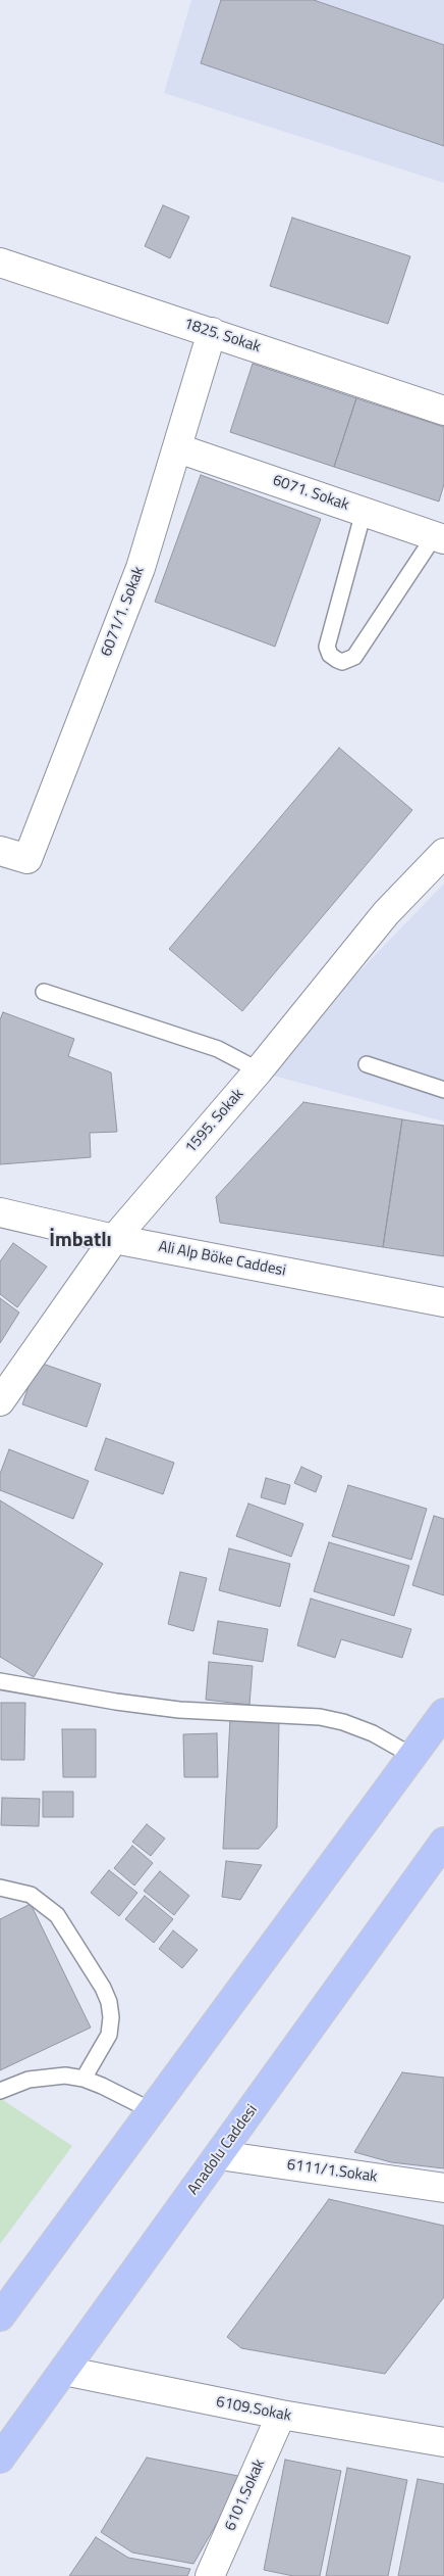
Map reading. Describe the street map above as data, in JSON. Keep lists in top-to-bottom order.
{
  "streets": {
    "highway": ["Anadolu Caddesi"],
    "street": [
      "1825. Sokak",
      "6071. Sokak",
      "6071/1. Sokak",
      "1595. Sokak",
      "Ali Alp Böke Caddesi",
      "6111/1.Sokak",
      "6109.Sokak",
      "6101.Sokak"
    ]
  },
  "crossings": [
    ["1825. Sokak", "6071/1. Sokak"],
    ["6071. Sokak", "6071/1. Sokak"],
    ["1595. Sokak", "Ali Alp Böke Caddesi"],
    ["Anadolu Caddesi", "6111/1.Sokak"],
    ["Anadolu Caddesi", "6109.Sokak"],
    ["6109.Sokak", "6101.Sokak"]
  ],
  "districts": ["İmbatlı"]
}
